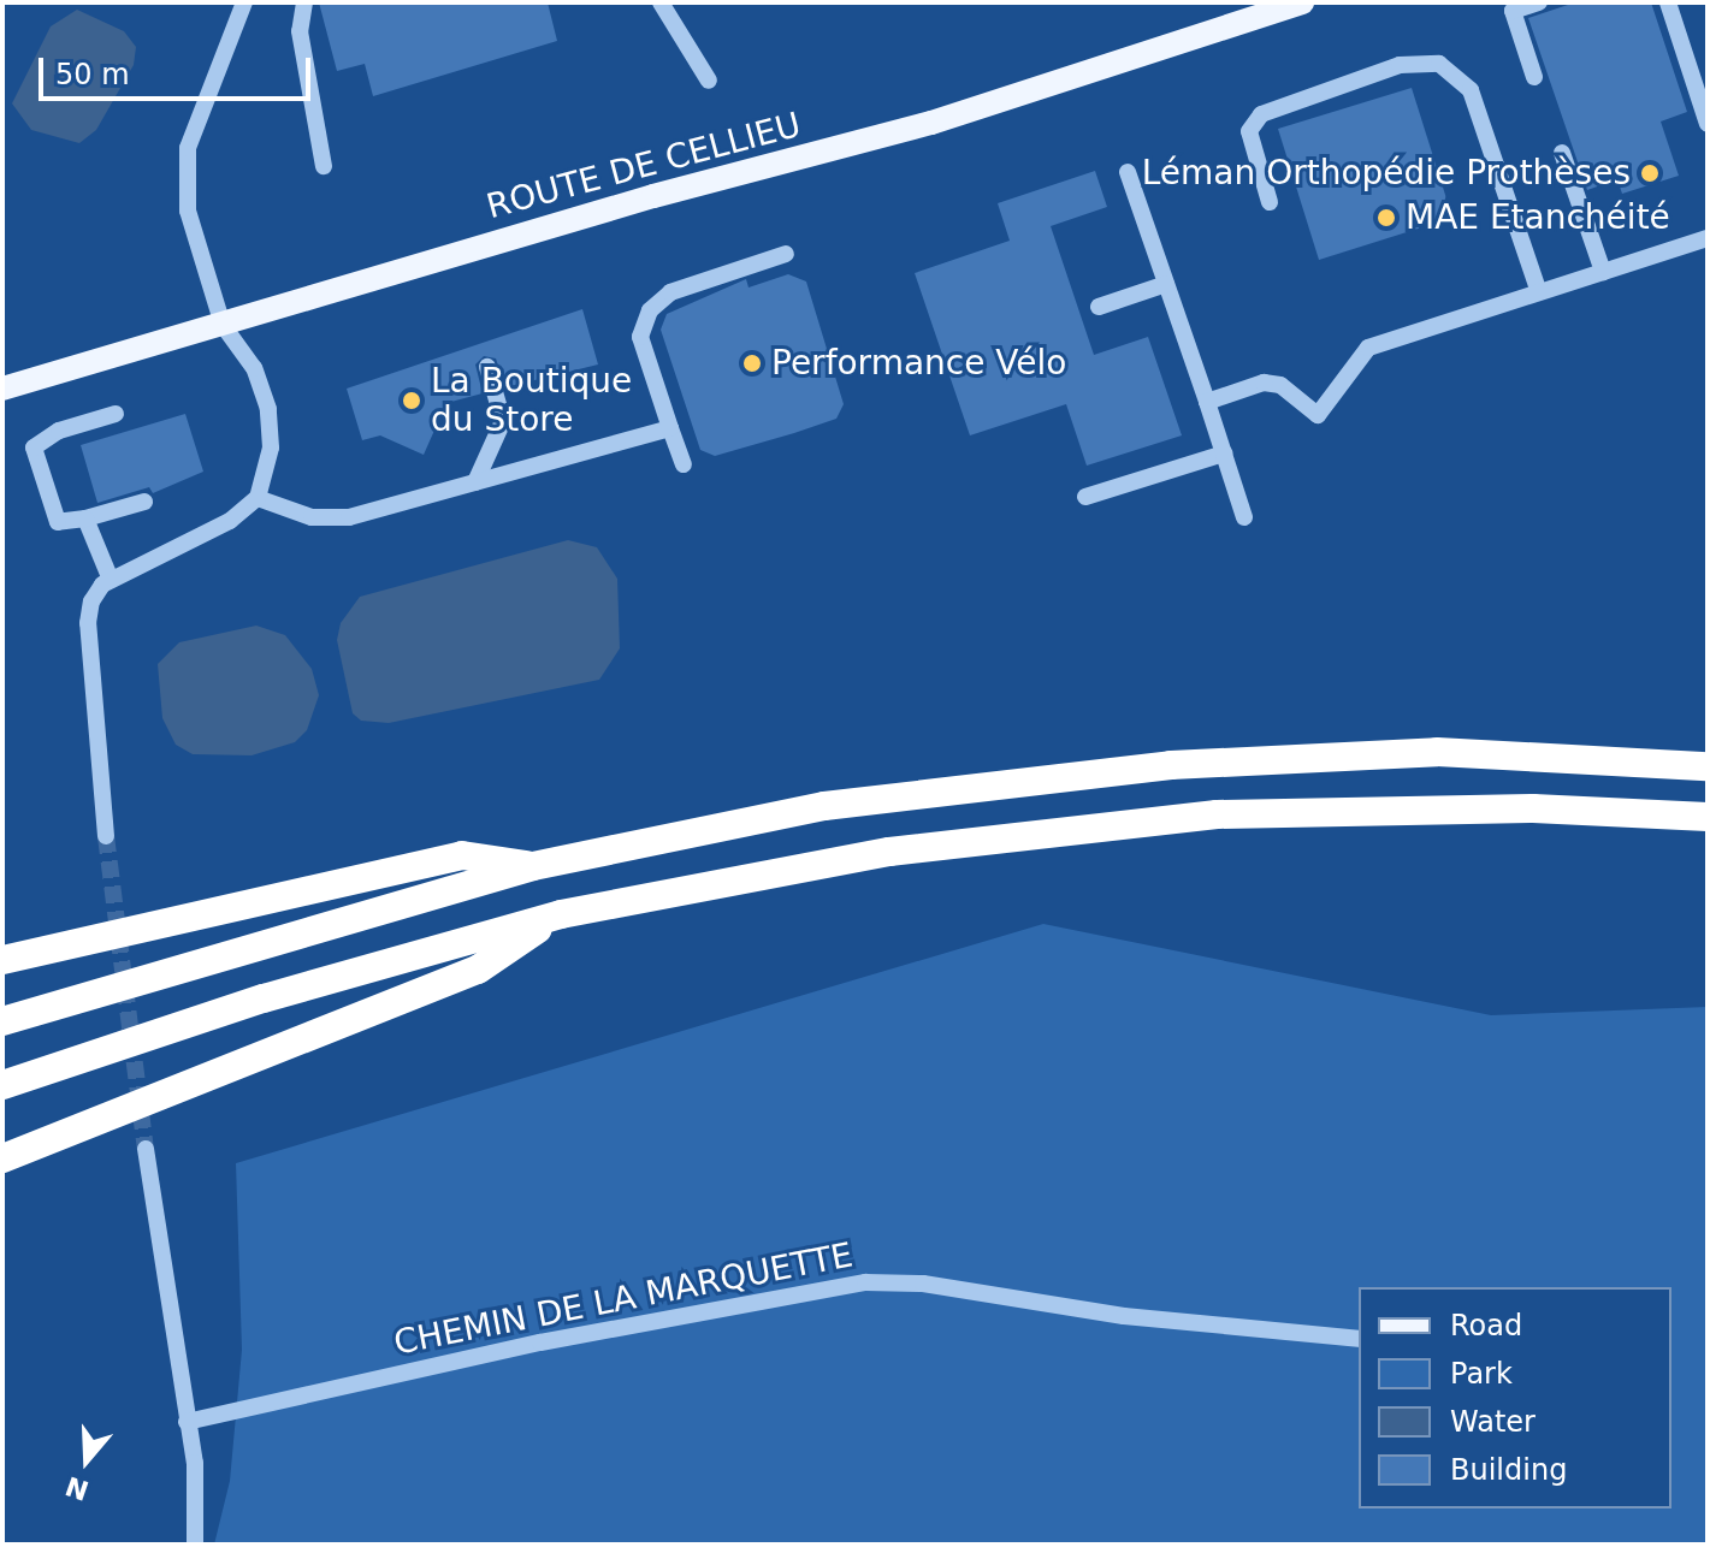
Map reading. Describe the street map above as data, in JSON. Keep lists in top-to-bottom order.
{
  "streets": {
    "main road": ["ROUTE DE CELLIEU"],
    "street": ["CHEMIN DE LA MARQUETTE"]
  },
  "places": [
    "Léman Orthopédie Prothèses",
    "MAE Etanchéité",
    "Performance Vélo",
    "La Boutique du Store"
  ],
  "legend": [
    "Road",
    "Park",
    "Water",
    "Building"
  ],
  "scale_bar": "50 m",
  "north": "bottom"
}
